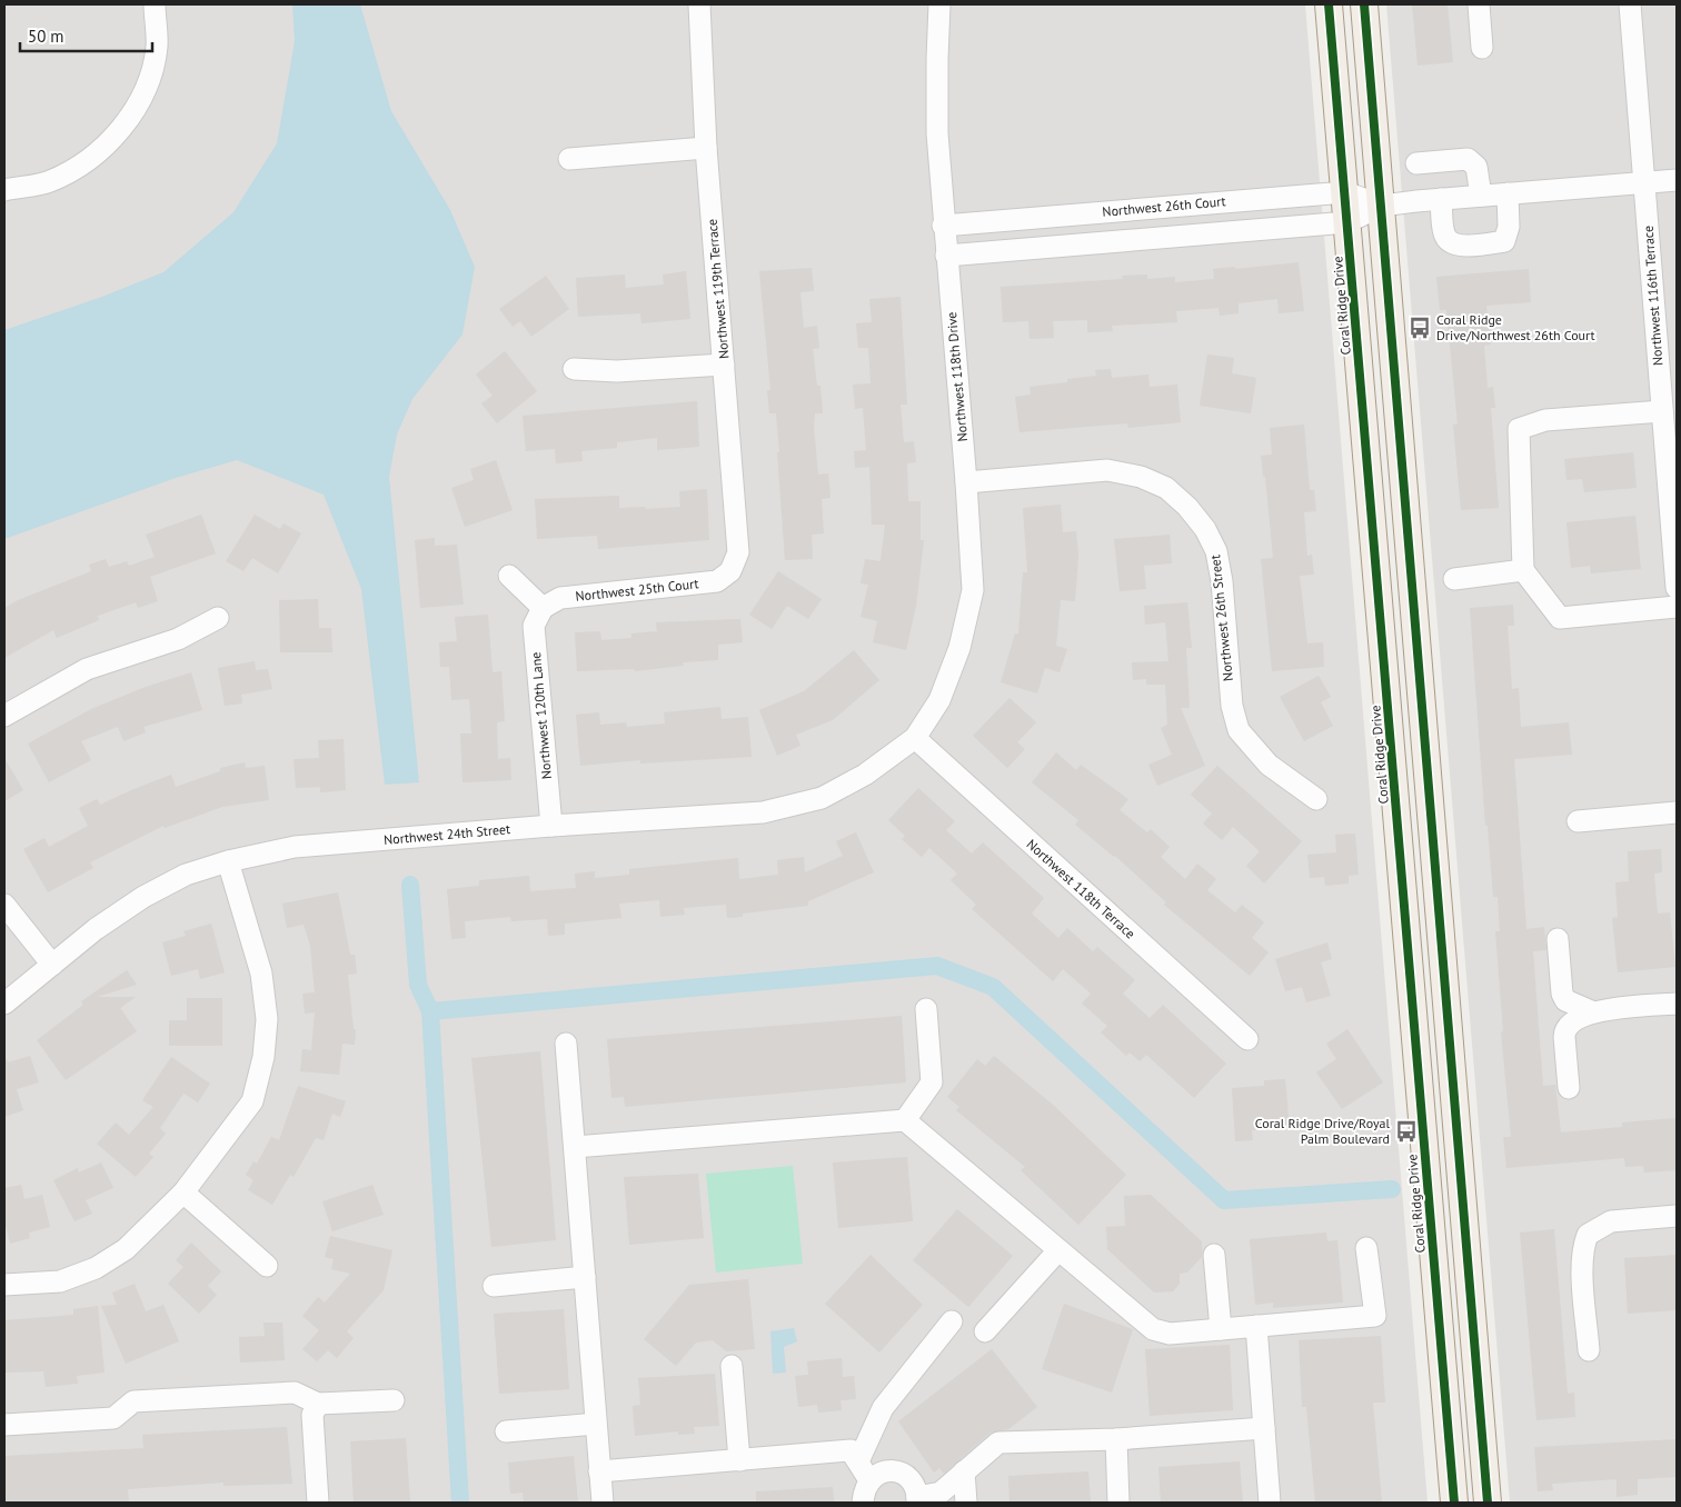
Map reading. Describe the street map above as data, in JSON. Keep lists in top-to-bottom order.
{
  "streets": {
    "main road": ["Coral Ridge Drive"],
    "street": [
      "Northwest 26th Court",
      "Northwest 119th Terrace",
      "Northwest 116th Terrace",
      "Northwest 118th Drive",
      "Northwest 25th Court",
      "Northwest 26th Street",
      "Northwest 120th Lane",
      "Northwest 24th Street",
      "Northwest 118th Terrace"
    ]
  },
  "crossings": [
    ["Northwest 26th Court", "Northwest 116th Terrace"],
    ["Northwest 26th Court", "Coral Ridge Drive"],
    ["Northwest 26th Court", "Northwest 118th Drive"],
    ["Northwest 119th Terrace", "Northwest 25th Court"],
    ["Northwest 118th Drive", "Northwest 26th Street"],
    ["Northwest 118th Drive", "Northwest 24th Street"],
    ["Northwest 118th Drive", "Northwest 118th Terrace"],
    ["Northwest 25th Court", "Northwest 120th Lane"],
    ["Northwest 120th Lane", "Northwest 24th Street"],
    ["Northwest 24th Street", "Northwest 118th Terrace"]
  ],
  "places": {
    "bus stop": ["Coral Ridge Drive/Northwest 26th Court", "Coral Ridge Drive/Royal Palm Boulevard"]
  },
  "scale_bar": "50 m"
}
